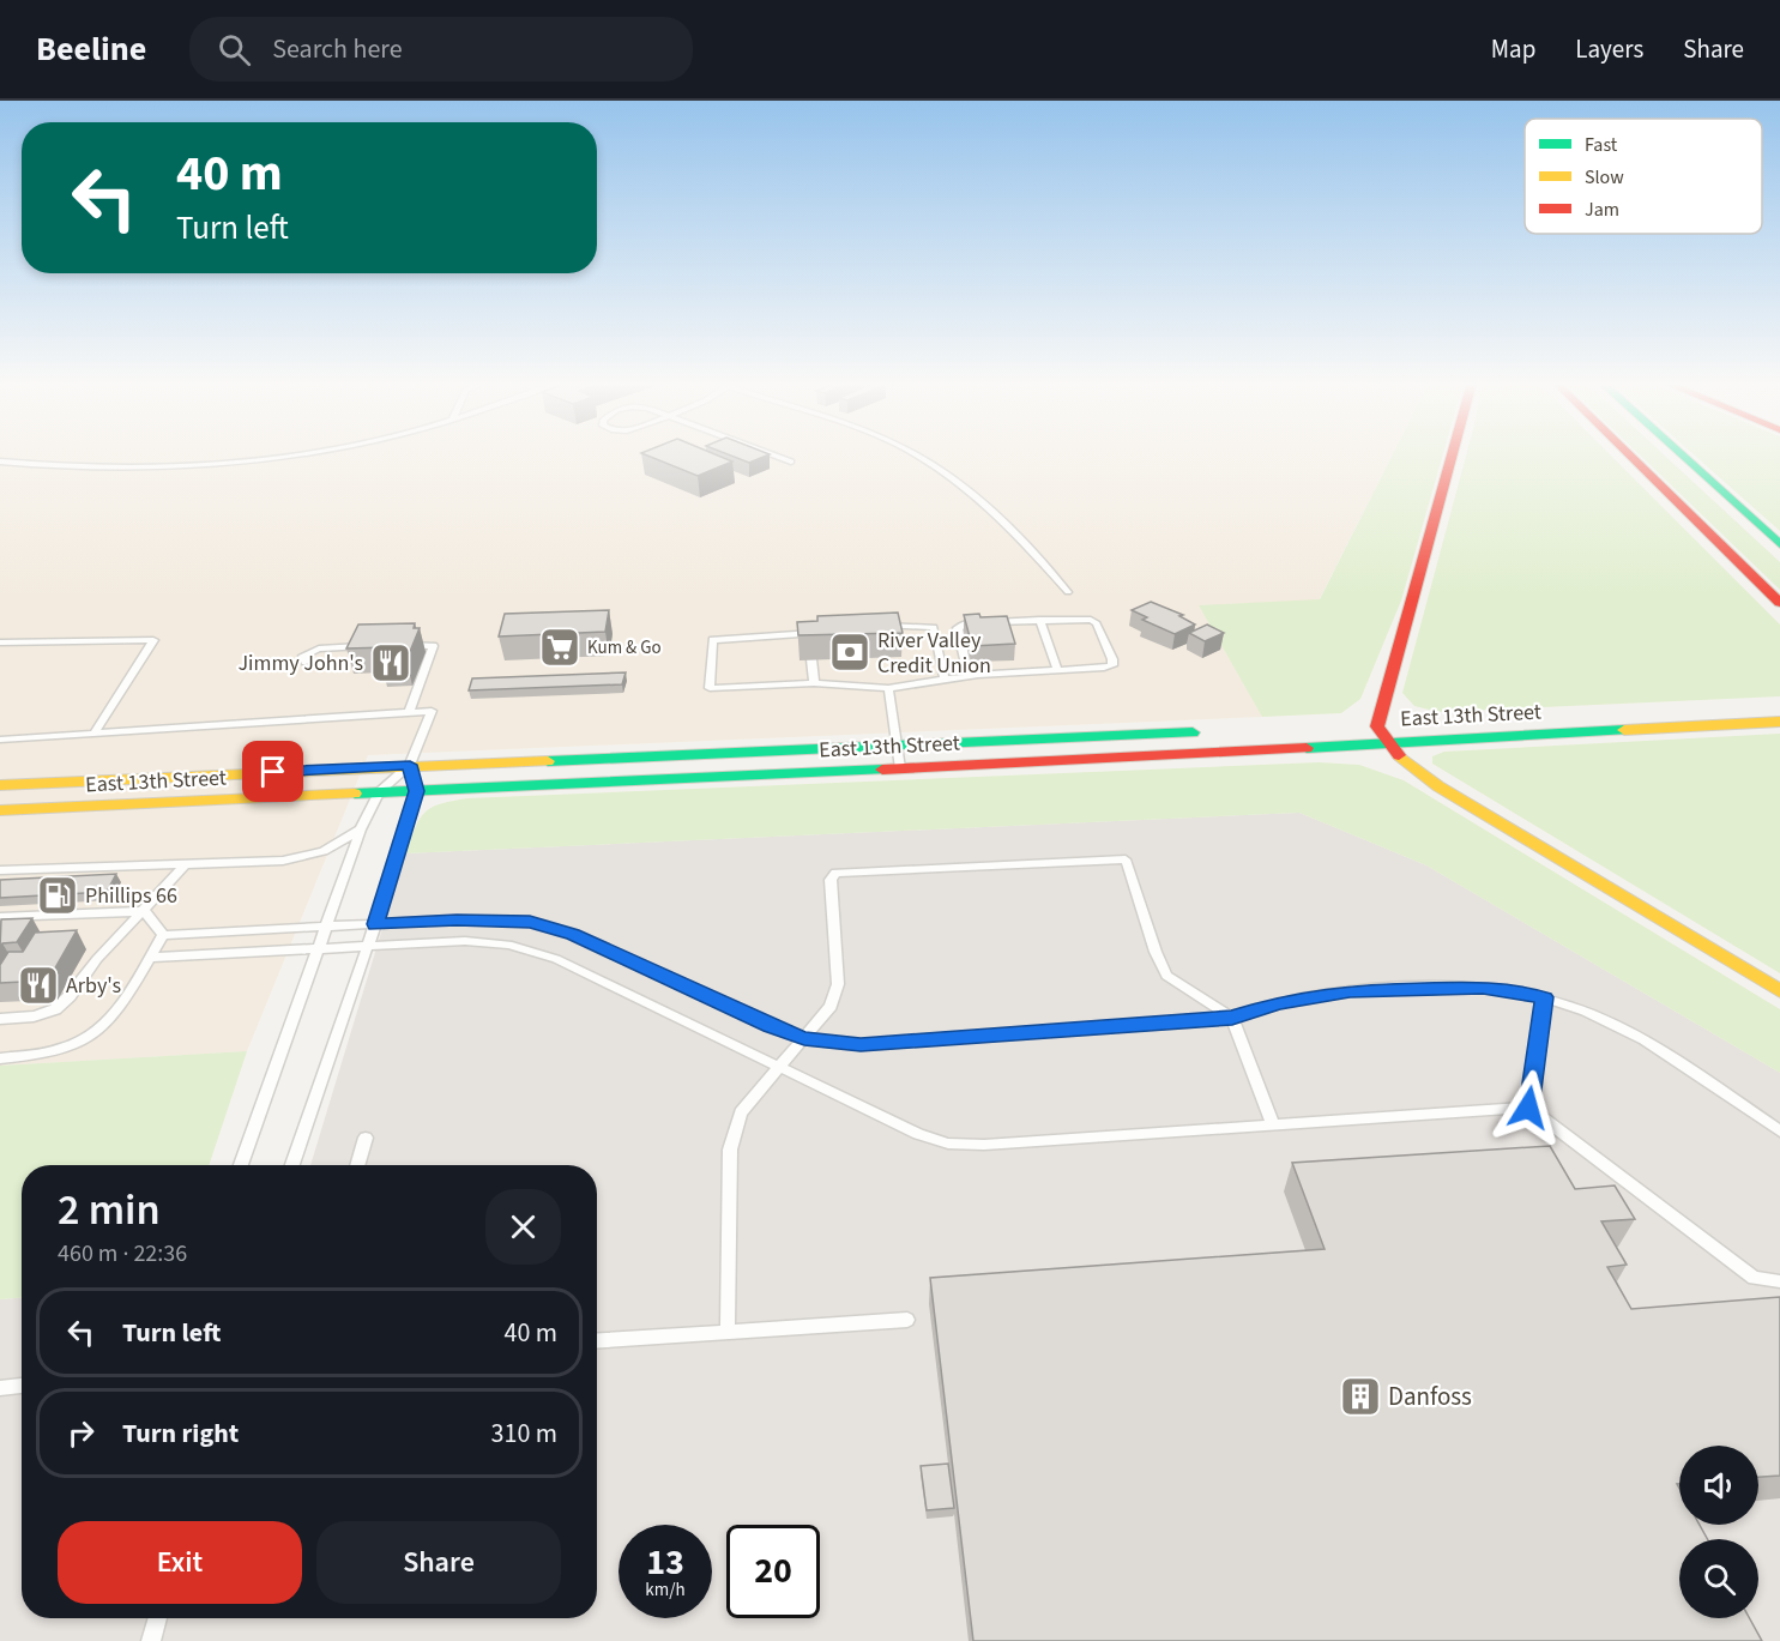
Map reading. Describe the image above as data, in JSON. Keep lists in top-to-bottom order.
{
  "streets": {
    "main road": ["East 13th Street"]
  },
  "places": {
    "supermarket": ["Kum & Go"],
    "bank": ["River Valley Credit Union"],
    "restaurant": ["Jimmy John's", "Arby's"],
    "fuel station": ["Phillips 66"],
    "building": ["Danfoss"]
  },
  "legend": ["Fast", "Slow", "Jam"],
  "page": {
    "header": "Beeline",
    "search": "Search here",
    "nav": ["Map", "Layers", "Share"],
    "turn": ["40 m", "Turn left"],
    "heading": ["2 min", "460 m · 22:36"],
    "list": [
      {
        "name": "Turn left",
        "value": "40 m"
      },
      {
        "name": "Turn right",
        "value": "310 m"
      }
    ],
    "buttons": ["Exit", "Share"],
    "speed": "13 km/h",
    "limit": "20"
  }
}
